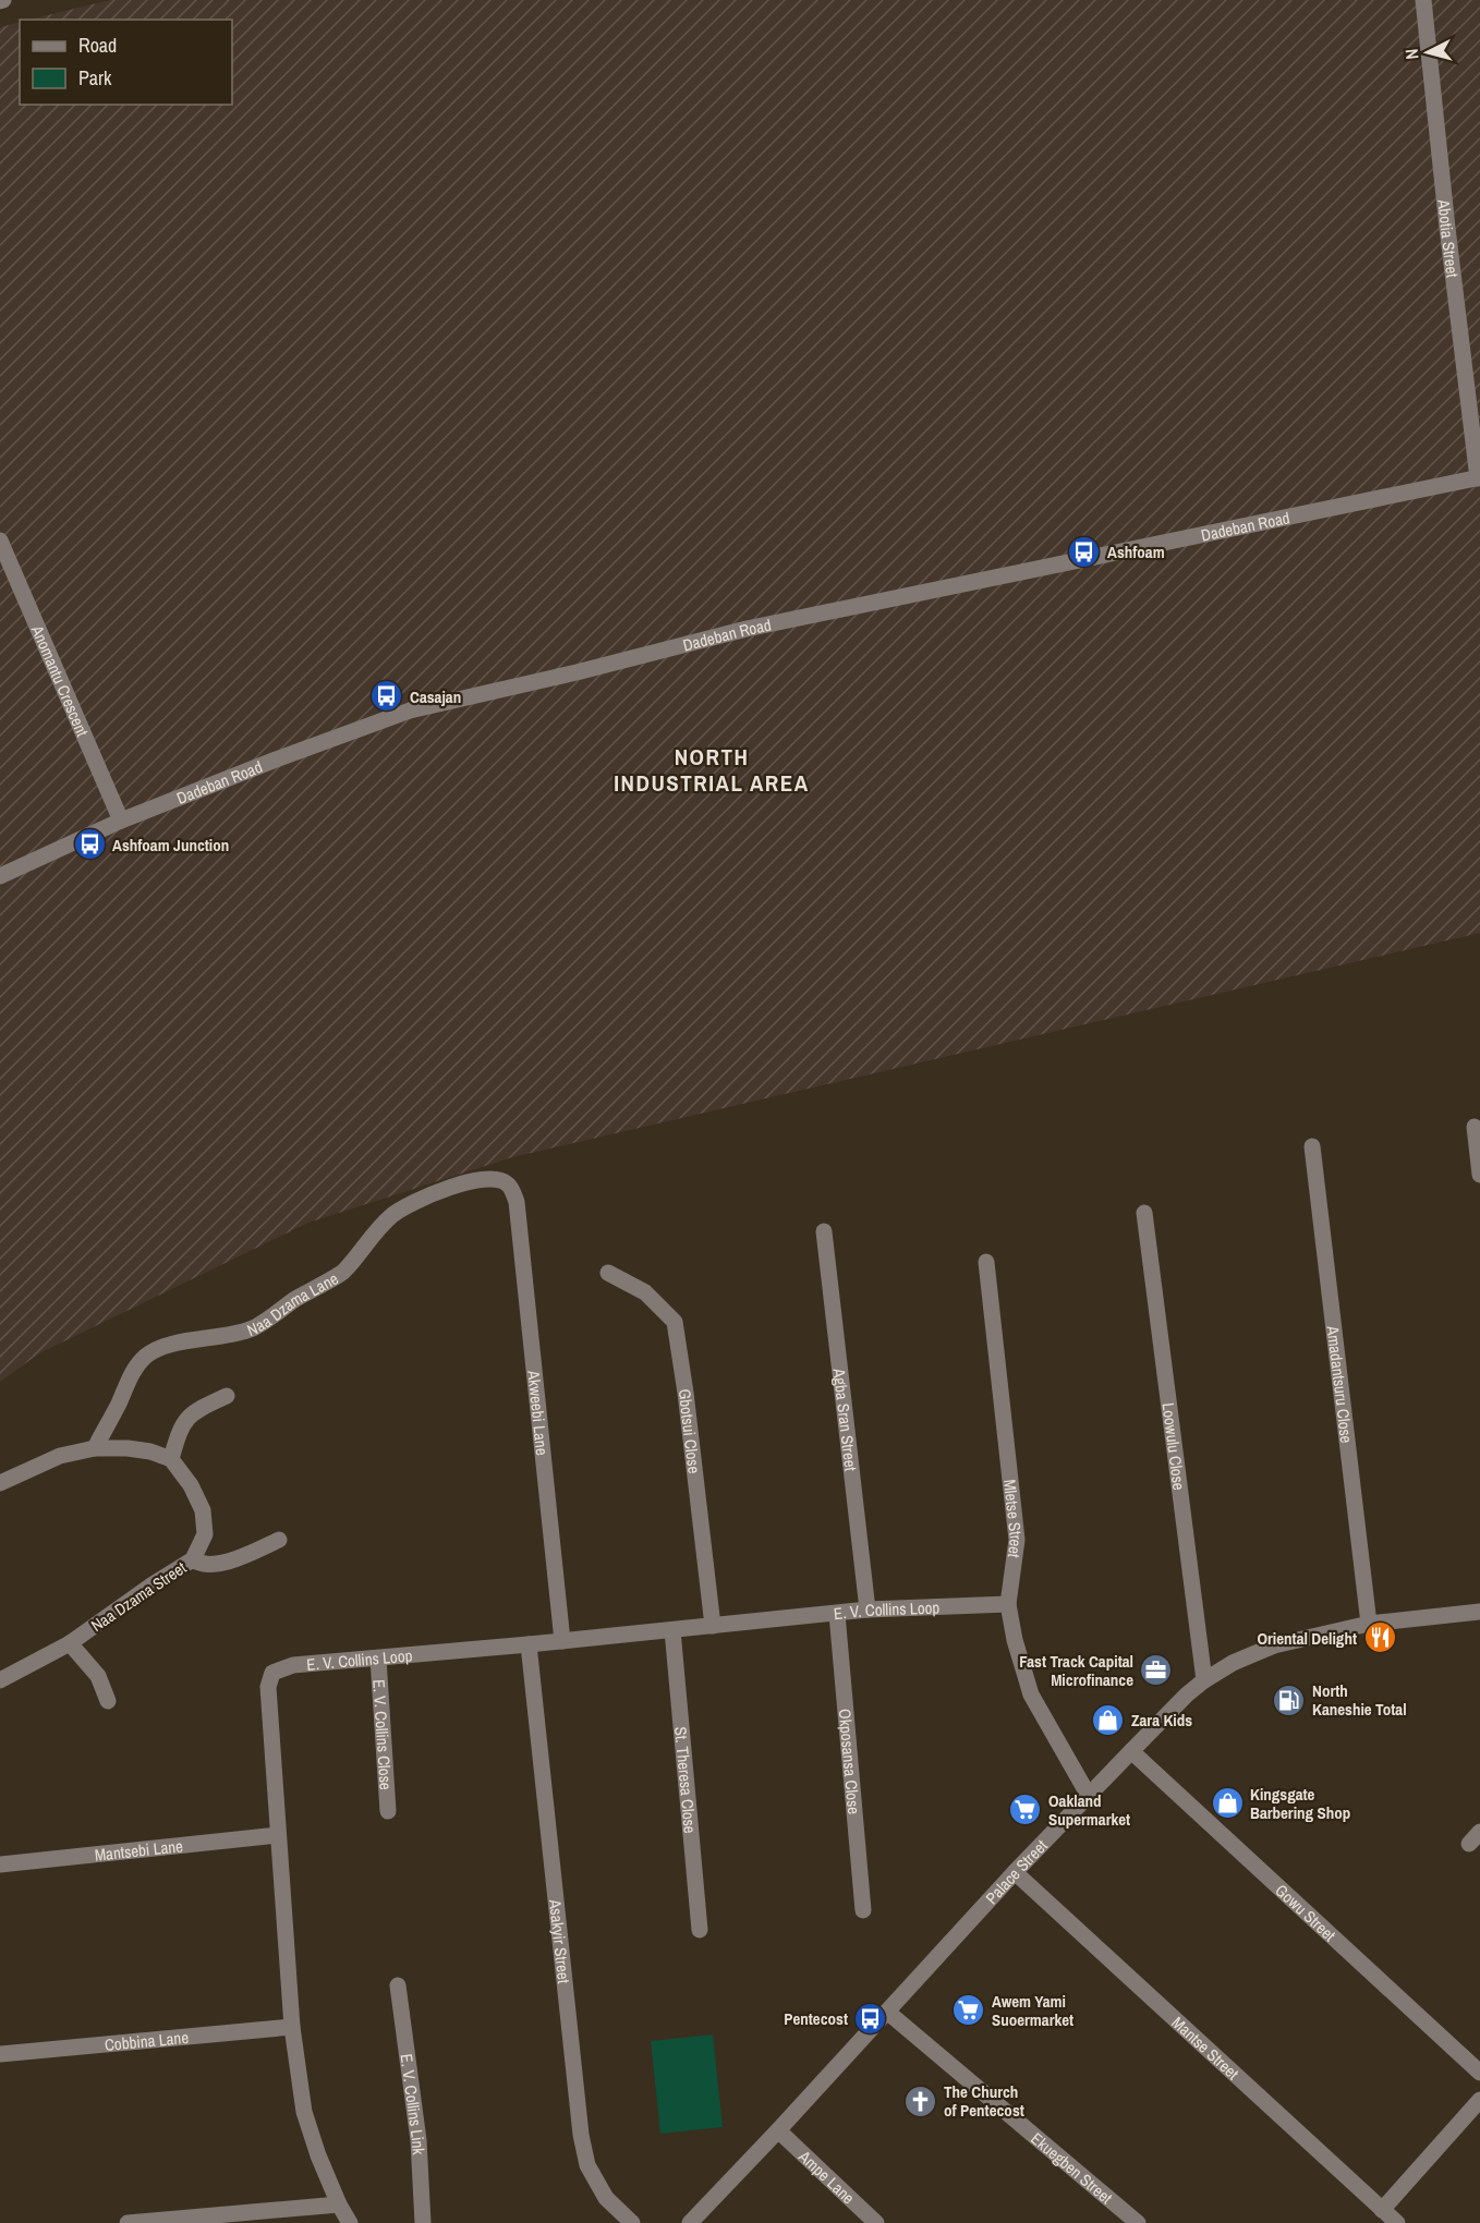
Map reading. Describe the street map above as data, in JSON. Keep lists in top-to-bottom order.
{
  "streets": {
    "street": [
      "Abotia Street",
      "Dadeban Road",
      "Anomantu Crescent",
      "Naa Dzama Lane",
      "Amadantsuru Close",
      "Akweebi Lane",
      "Agba Sran Street",
      "Gbotsui Close",
      "Loowulu Close",
      "Mletse Street",
      "Naa Dzama Street",
      "E. V. Collins Loop",
      "E. V. Collins Close",
      "Okposansa Close",
      "St. Theresa Close",
      "Mantsebi Lane",
      "Palace Street",
      "Gowu Street",
      "Asakyir Street",
      "Cobbina Lane",
      "Mantse Street",
      "E. V. Collins Link",
      "Ekuegben Street",
      "Ampe Lane"
    ]
  },
  "crossings": [
    ["Abotia Street", "Dadeban Road"],
    ["Dadeban Road", "Anomantu Crescent"],
    ["Naa Dzama Lane", "Akweebi Lane"],
    ["Amadantsuru Close", "Palace Street"],
    ["Akweebi Lane", "E. V. Collins Loop"],
    ["Agba Sran Street", "E. V. Collins Loop"],
    ["Gbotsui Close", "E. V. Collins Loop"],
    ["Loowulu Close", "Palace Street"],
    ["Mletse Street", "E. V. Collins Loop"],
    ["Mletse Street", "Palace Street"],
    ["E. V. Collins Loop", "E. V. Collins Close"],
    ["E. V. Collins Loop", "Okposansa Close"],
    ["E. V. Collins Loop", "St. Theresa Close"],
    ["E. V. Collins Loop", "Mantsebi Lane"],
    ["E. V. Collins Loop", "Asakyir Street"],
    ["E. V. Collins Loop", "Cobbina Lane"],
    ["Palace Street", "Gowu Street"],
    ["Palace Street", "Mantse Street"],
    ["Palace Street", "Ekuegben Street"],
    ["Palace Street", "Ampe Lane"]
  ],
  "districts": ["NORTH INDUSTRIAL AREA"],
  "places": {
    "bus stop": [
      "Ashfoam",
      "Casajan",
      "Ashfoam Junction",
      "Pentecost"
    ],
    "restaurant": ["Oriental Delight"],
    "office": ["Fast Track Capital Microfinance"],
    "fuel station": ["North Kaneshie Total"],
    "shop": ["Zara Kids", "Kingsgate Barbering Shop"],
    "supermarket": ["Oakland Supermarket", "Awem Yami Suoermarket"],
    "church": ["The Church of Pentecost"]
  },
  "legend": ["Road", "Park"],
  "north": "left"
}
